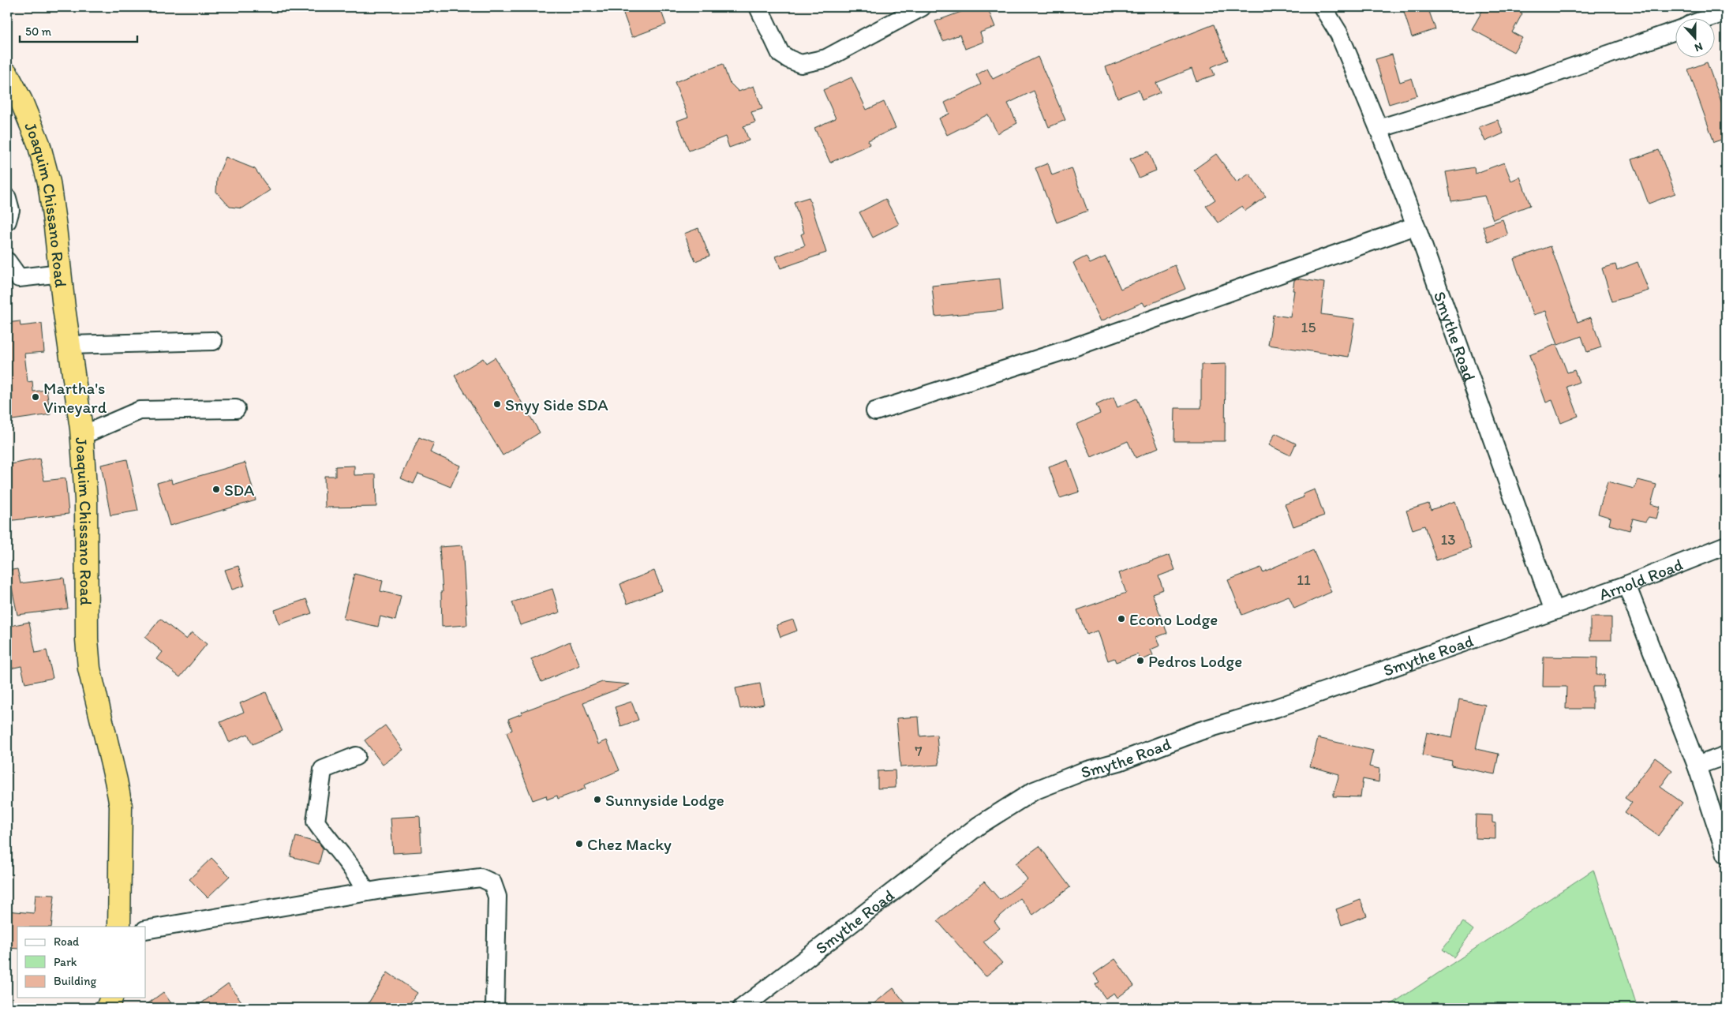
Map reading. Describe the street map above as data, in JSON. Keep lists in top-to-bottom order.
{
  "streets": {
    "highway": ["Joaquim Chissano Road"],
    "street": ["Smythe Road", "Arnold Road"]
  },
  "crossings": [
    ["Smythe Road", "Arnold Road"]
  ],
  "places": [
    "Martha's Vineyard",
    "Snyy Side SDA",
    "SDA",
    "Econo Lodge",
    "Pedros Lodge",
    "Sunnyside Lodge",
    "Chez Macky"
  ],
  "house_numbers": [
    "15",
    "13",
    "11",
    "7"
  ],
  "legend": ["Road", "Park", "Building"],
  "scale_bar": "50 m",
  "north": "bottom"
}
